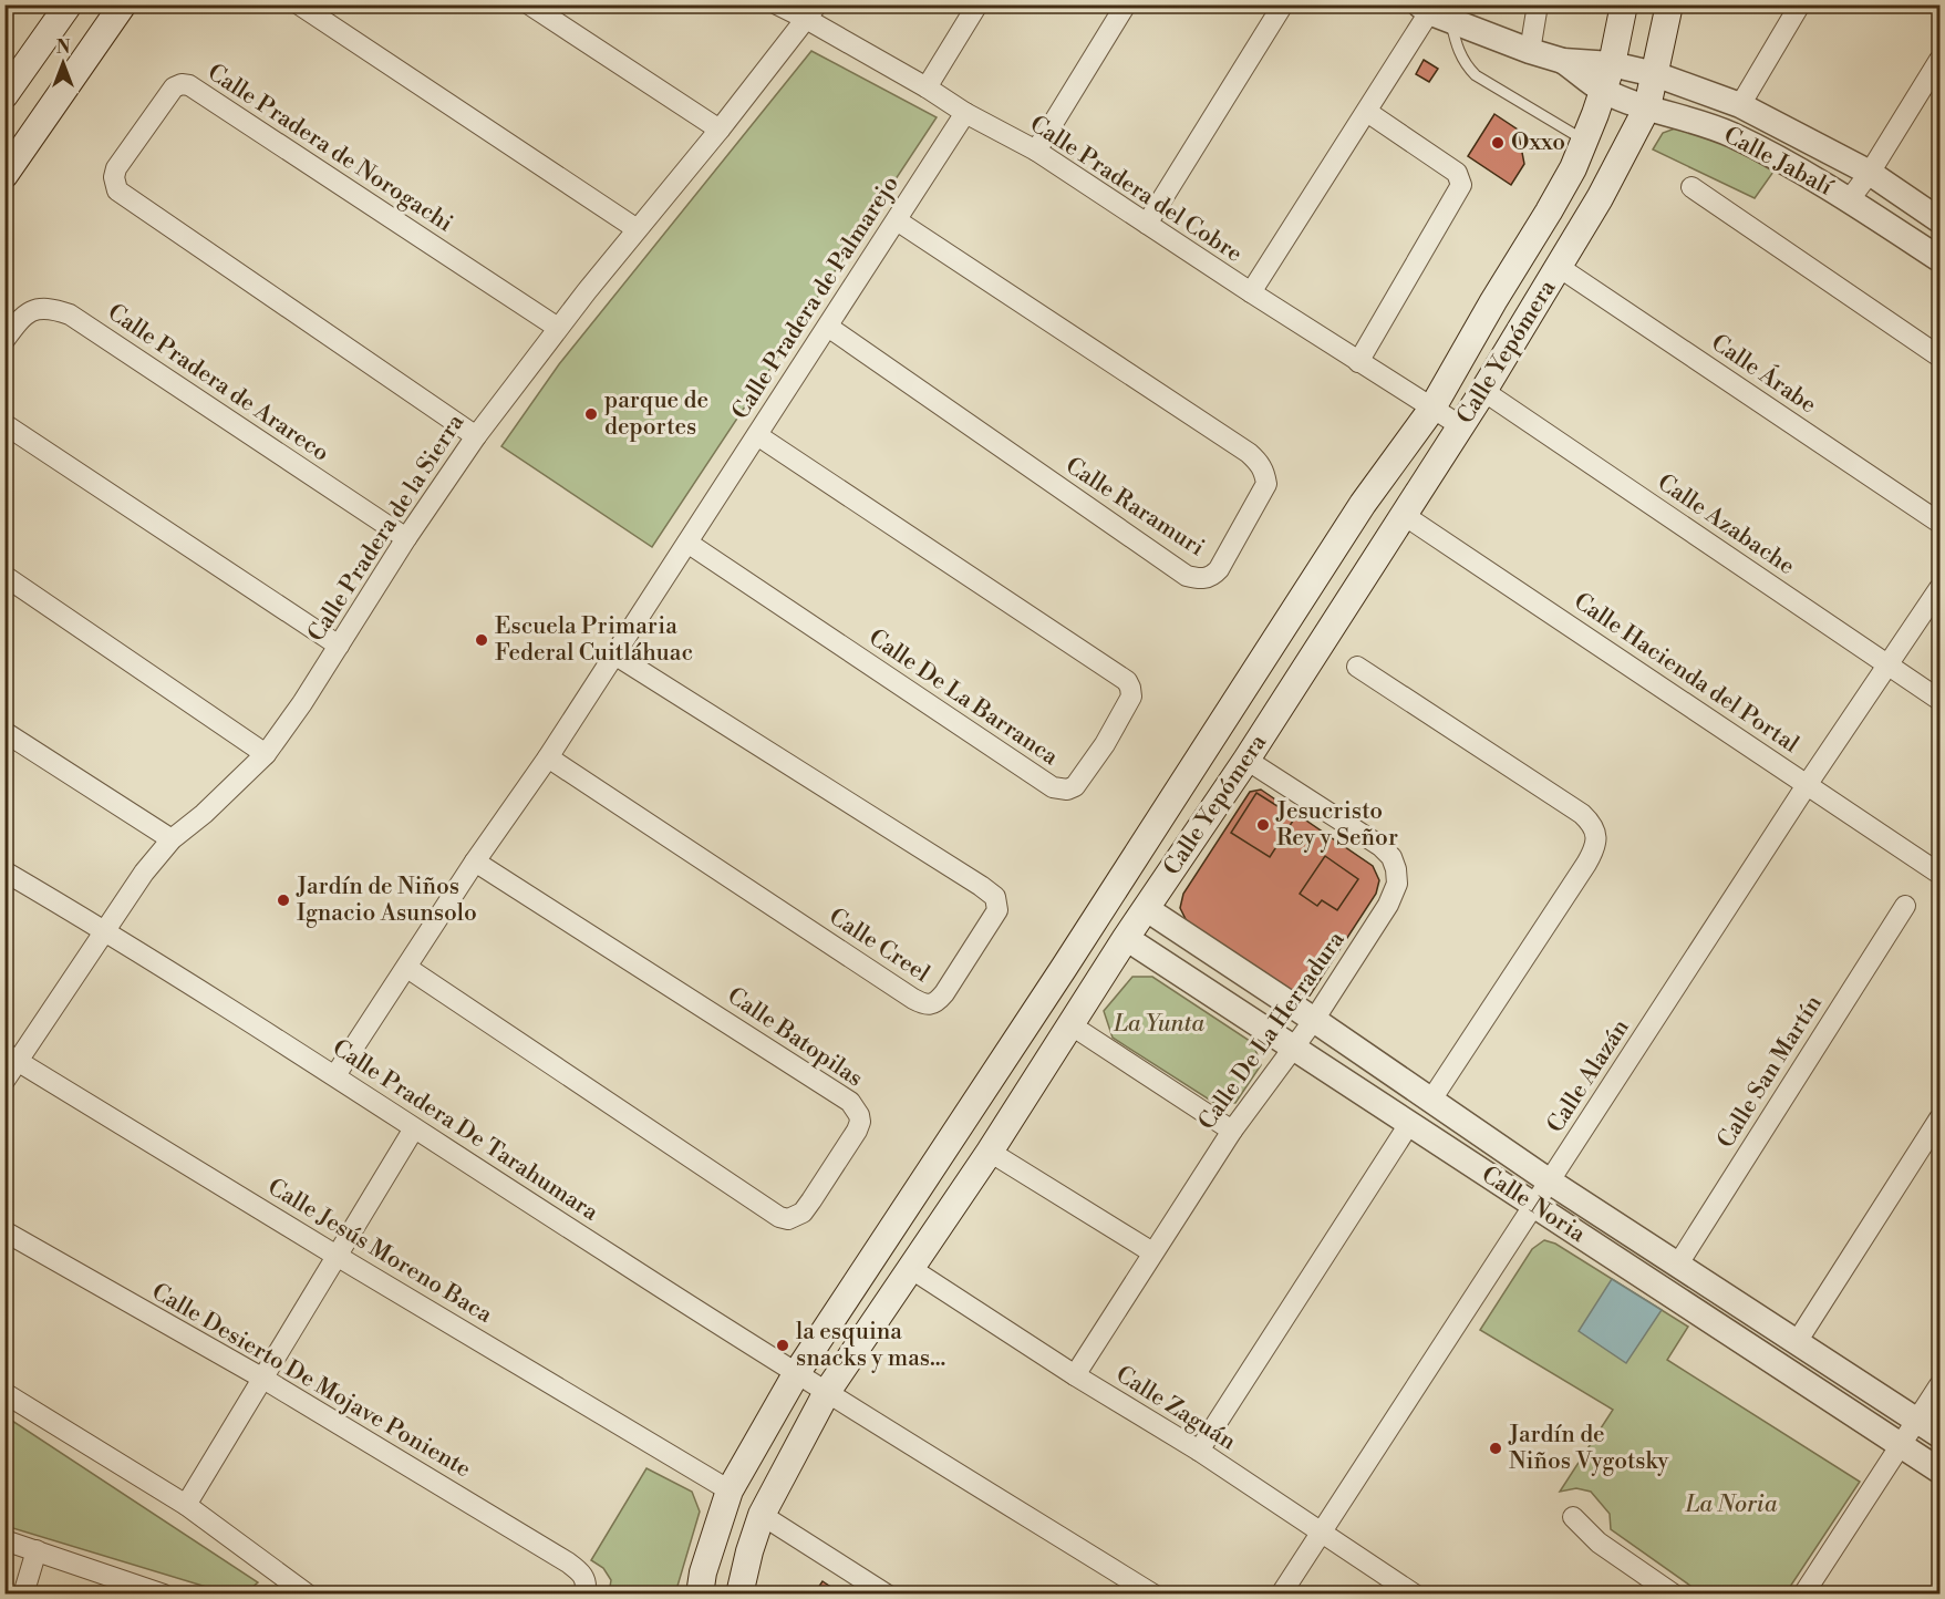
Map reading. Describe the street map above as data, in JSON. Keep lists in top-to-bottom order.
{
  "streets": {
    "main road": ["Calle Yepómera"],
    "street": [
      "Calle Pradera de Norogachi",
      "Calle Jabalí",
      "Calle Pradera del Cobre",
      "Calle Pradera de Palmarejo",
      "Calle Árabe",
      "Calle Pradera de Arareco",
      "Calle Raramuri",
      "Calle Azabache",
      "Calle Pradera de la Sierra",
      "Calle Hacienda del Portal",
      "Calle De La Barranca",
      "Calle Creel",
      "Calle De La Herradura",
      "Calle Batopilas",
      "Calle San Martín",
      "Calle Alazán",
      "Calle Pradera De Tarahumara",
      "Calle Noria",
      "Calle Jesús Moreno Baca",
      "Calle Desierto De Mojave Poniente",
      "Calle Zaguán"
    ]
  },
  "crossings": [
    ["Calle Pradera de Norogachi", "Calle Pradera de la Sierra"],
    ["Calle Jabalí", "Calle Yepómera"],
    ["Calle Pradera del Cobre", "Calle Pradera de Palmarejo"],
    ["Calle Pradera del Cobre", "Calle Yepómera"],
    ["Calle Pradera del Cobre", "Calle Pradera de la Sierra"],
    ["Calle Pradera de Palmarejo", "Calle Raramuri"],
    ["Calle Pradera de Palmarejo", "Calle De La Barranca"],
    ["Calle Pradera de Palmarejo", "Calle Creel"],
    ["Calle Pradera de Palmarejo", "Calle Batopilas"],
    ["Calle Pradera de Palmarejo", "Calle Pradera De Tarahumara"],
    ["Calle Yepómera", "Calle Árabe"],
    ["Calle Yepómera", "Calle Azabache"],
    ["Calle Yepómera", "Calle Hacienda del Portal"],
    ["Calle Yepómera", "Calle De La Herradura"],
    ["Calle Yepómera", "Calle Pradera De Tarahumara"],
    ["Calle Yepómera", "Calle Noria"],
    ["Calle Yepómera", "Calle Jesús Moreno Baca"],
    ["Calle Yepómera", "Calle Zaguán"],
    ["Calle Pradera de Arareco", "Calle Pradera de la Sierra"],
    ["Calle Azabache", "Calle Alazán"],
    ["Calle Pradera de la Sierra", "Calle Pradera De Tarahumara"],
    ["Calle Pradera de la Sierra", "Calle Jesús Moreno Baca"],
    ["Calle Hacienda del Portal", "Calle Alazán"],
    ["Calle De La Herradura", "Calle Noria"],
    ["Calle De La Herradura", "Calle Zaguán"],
    ["Calle San Martín", "Calle Noria"],
    ["Calle Alazán", "Calle Noria"],
    ["Calle Alazán", "Calle Zaguán"]
  ],
  "parks": ["La Yunta", "La Noria"],
  "places": [
    "Oxxo",
    "parque de deportes",
    "Escuela Primaria Federal Cuitláhuac",
    "Jesucristo Rey y Señor",
    "Jardín de Niños Ignacio Asunsolo",
    "la esquina snacks y mas...",
    "Jardín de Niños Vygotsky"
  ],
  "north": "top"
}
